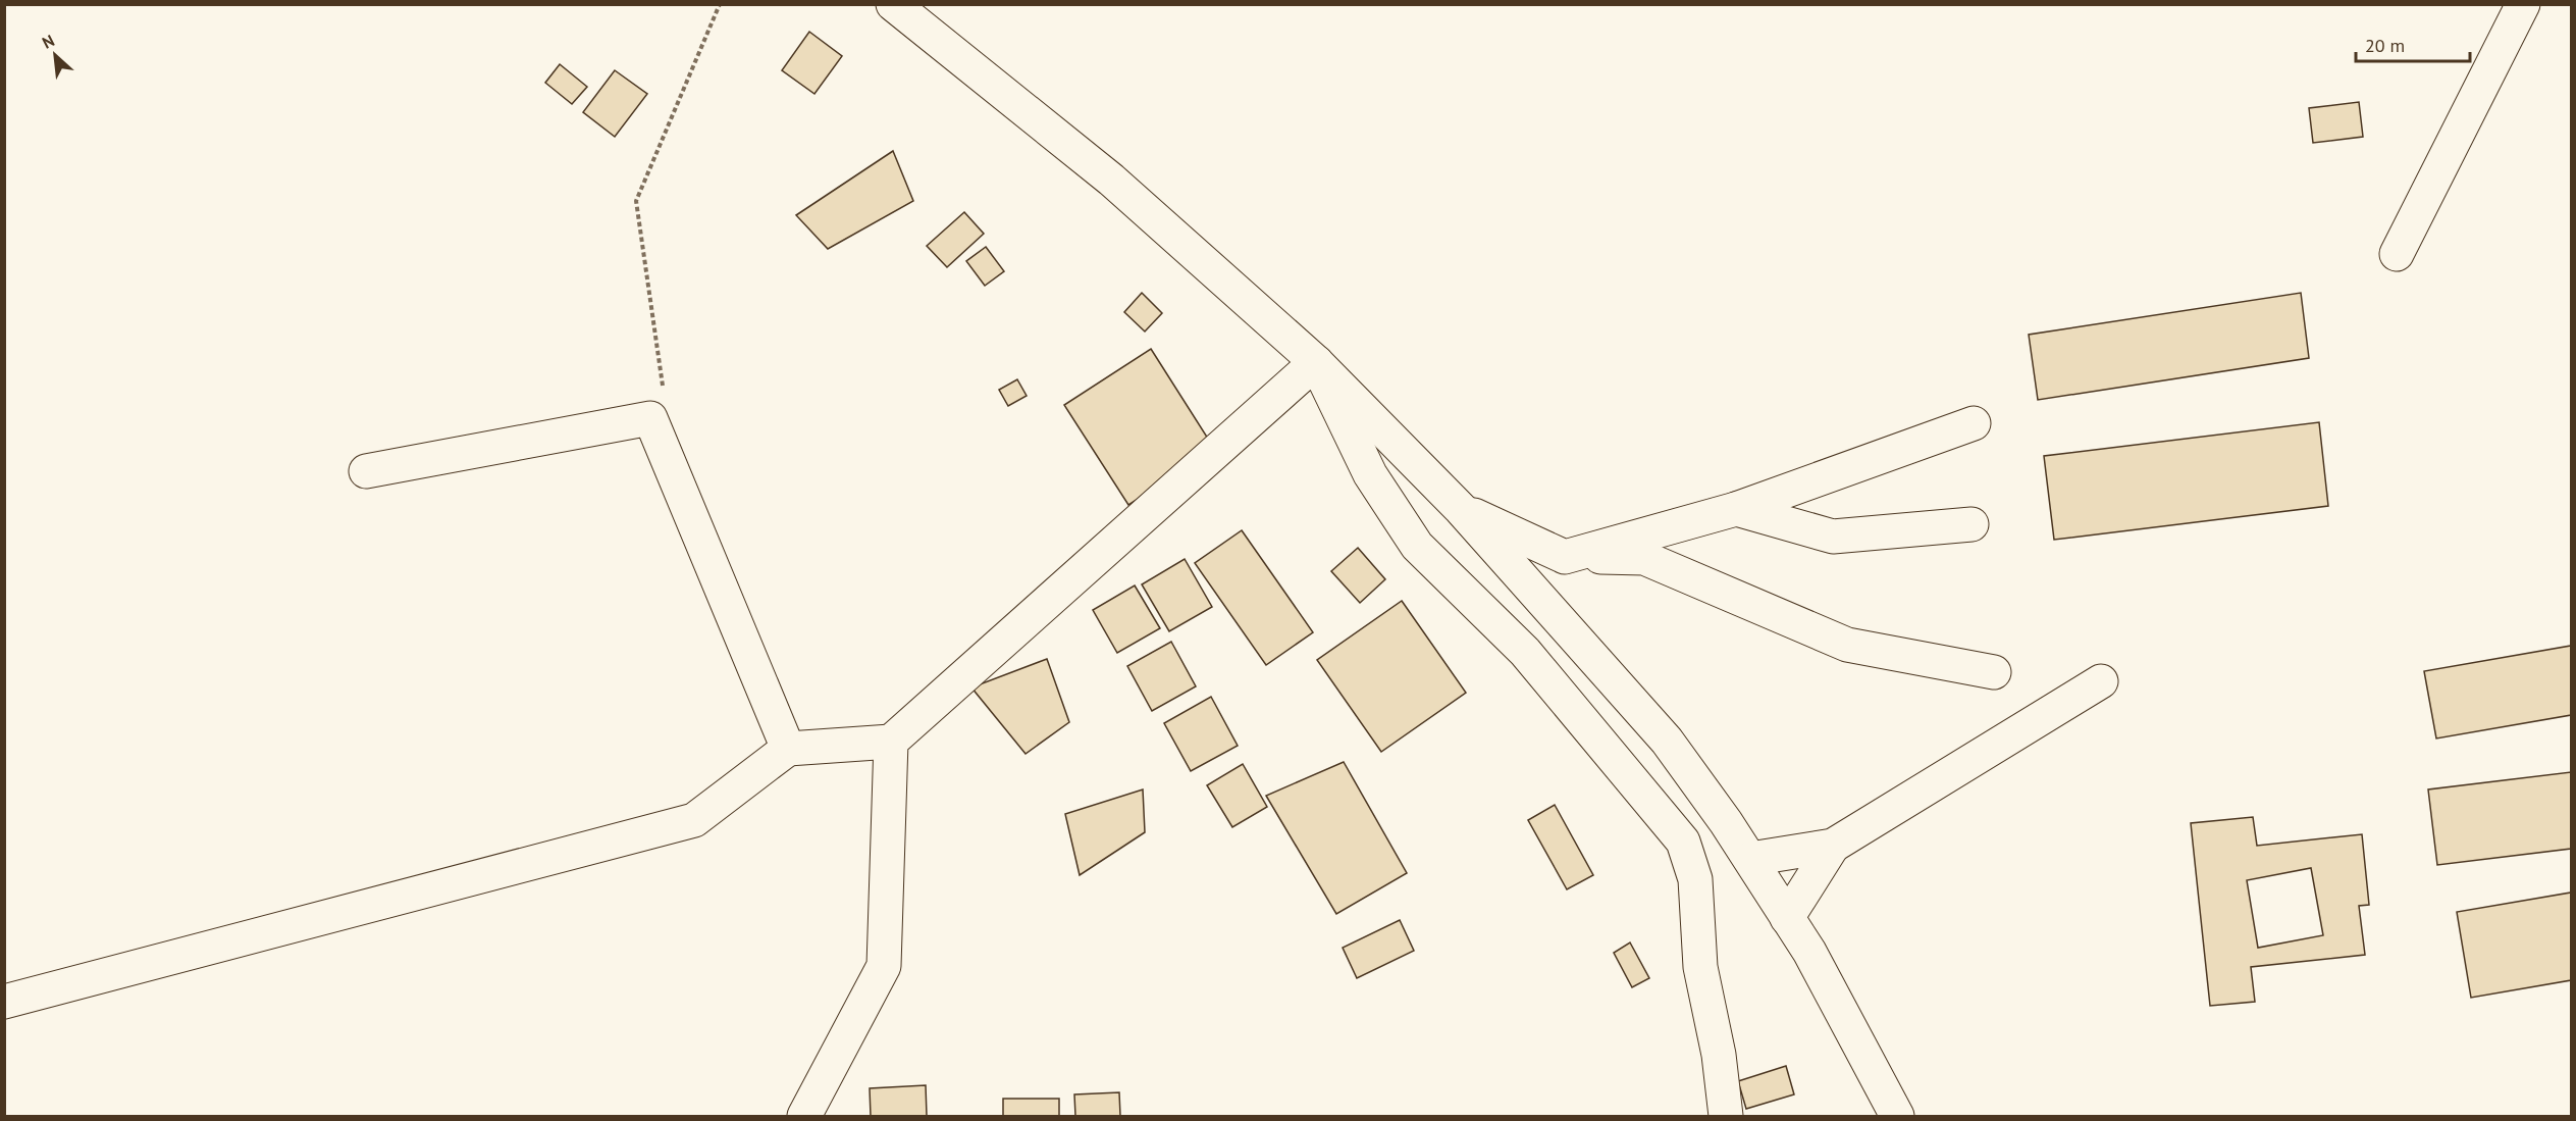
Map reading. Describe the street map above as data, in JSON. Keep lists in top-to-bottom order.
{
  "scale_bar": "20 m",
  "north": "top left"
}
